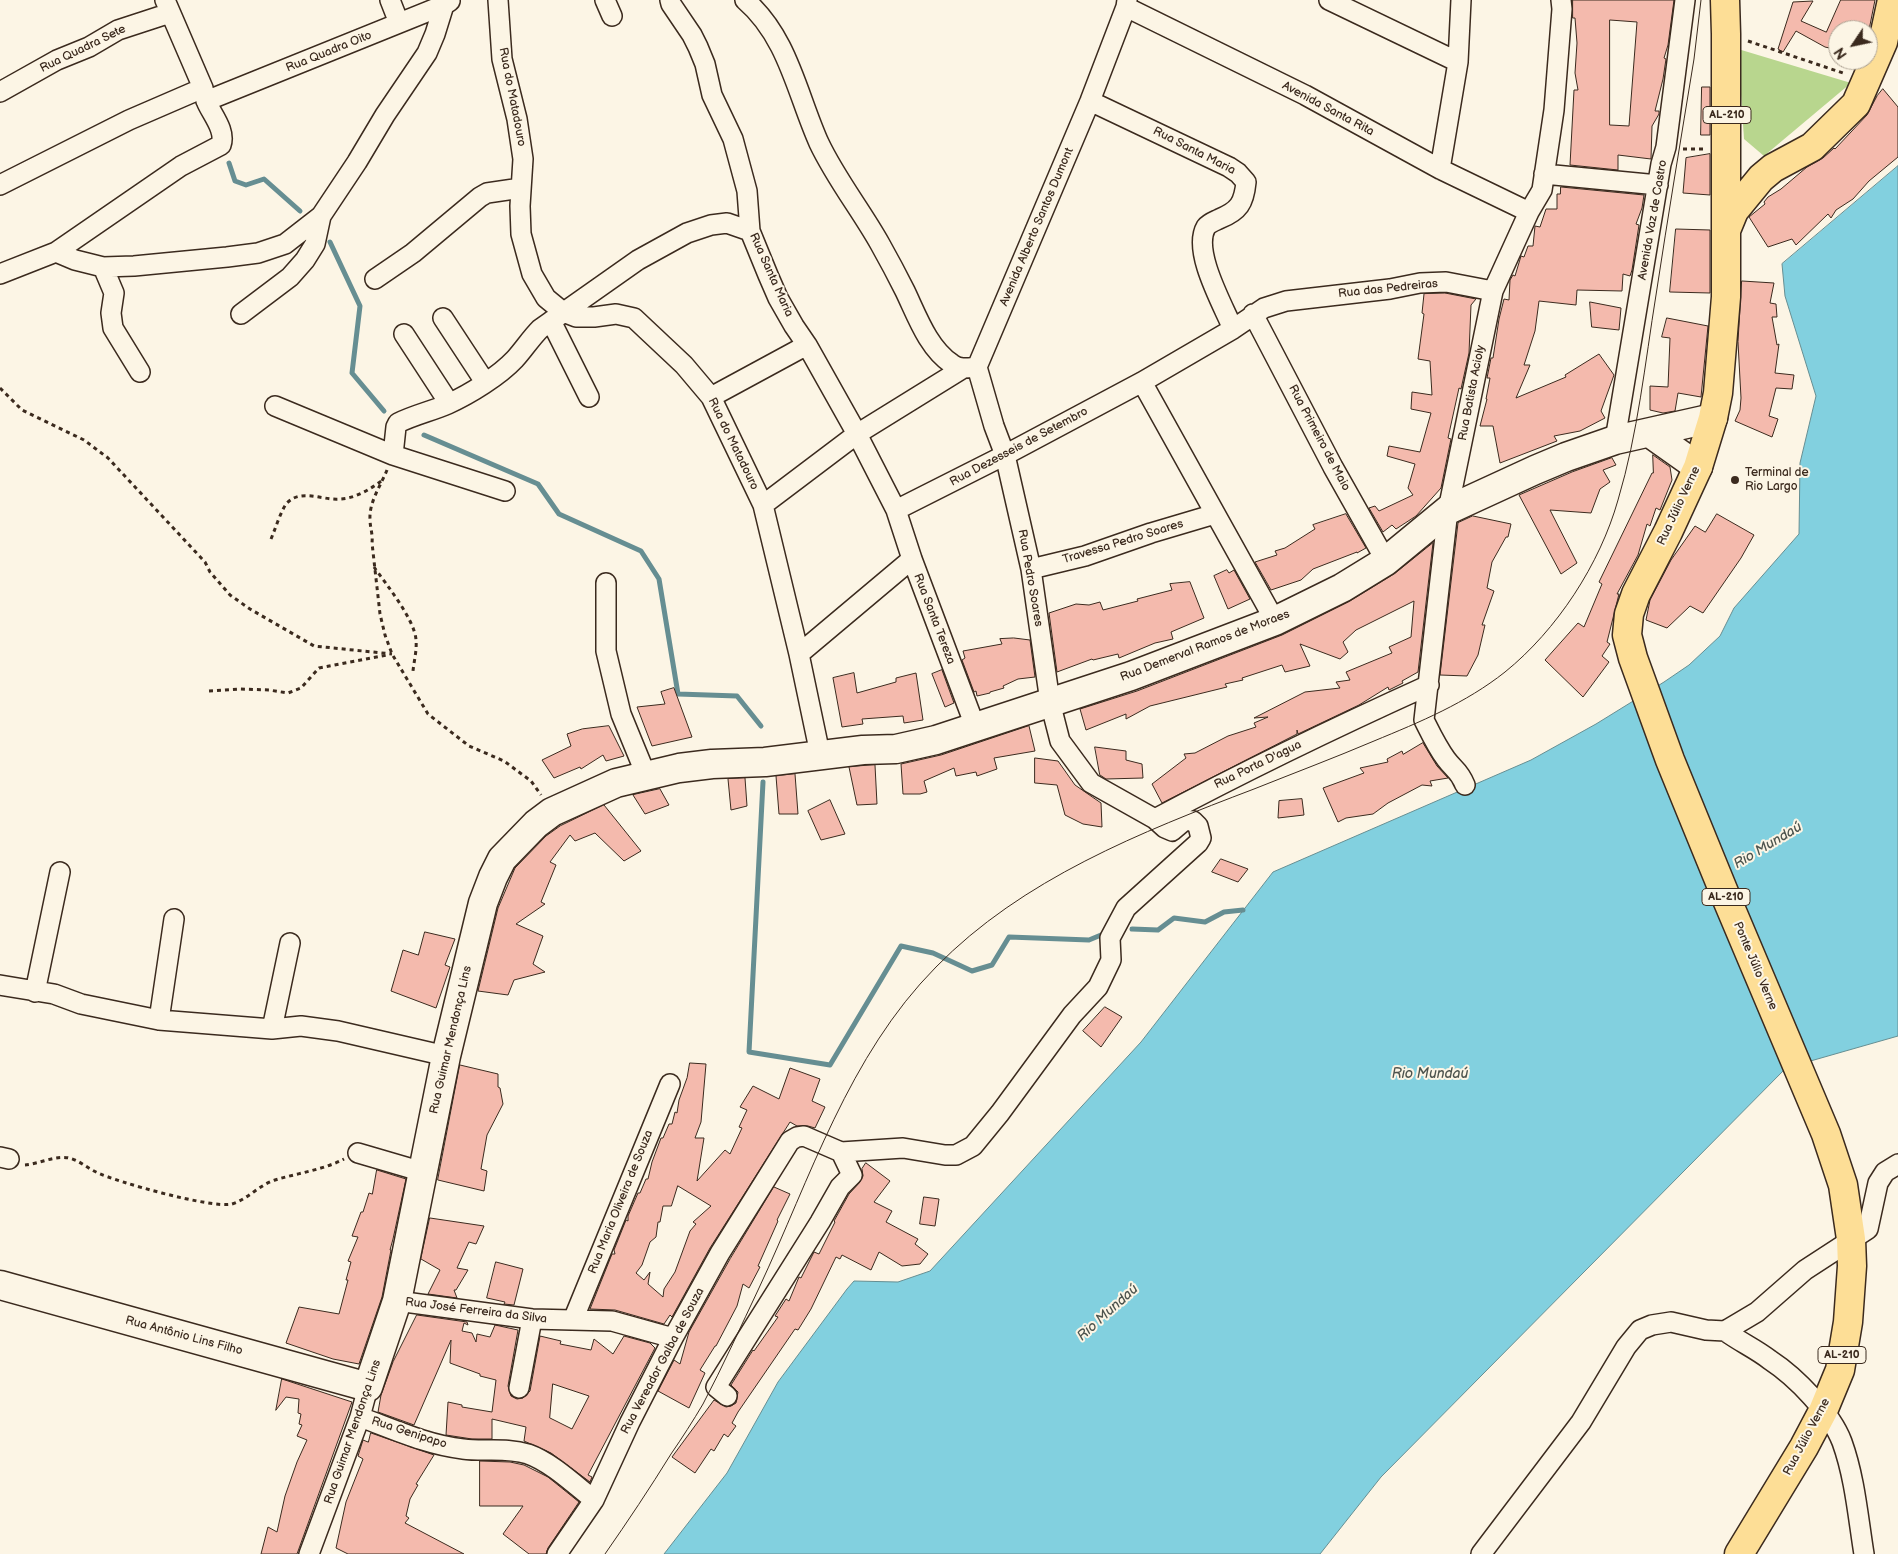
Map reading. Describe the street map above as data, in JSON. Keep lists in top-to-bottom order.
{
  "streets": {
    "main road": ["AL-210", "Rua Júlio Verne", "Ponte Júlio Verne"],
    "street": [
      "Rua Quadra Sete",
      "Rua Quadra Oito",
      "Rua do Matadouro",
      "Avenida Santa Rita",
      "Rua Santa Maria",
      "Avenida Vaz de Castro",
      "Avenida Alberto Santos Dumont",
      "Rua das Pedreiras",
      "Rua Batista Acioly",
      "Rua Primeiro de Maio",
      "Rua Dezesseis de Setembro",
      "Travessa Pedro Soares",
      "Rua Pedro Soares",
      "Rua Santa Tereza",
      "Rua Demerval Ramos de Moraes",
      "Rua Porta D'agua",
      "Rua Guimar Mendonça Lins",
      "Rua Maria Oliveira de Souza",
      "Rua José Ferreira da Silva",
      "Rua Antônio Lins Filho",
      "Rua Vereador Galba de Souza",
      "Rua Genipapo"
    ]
  },
  "crossings": [
    ["Rua do Matadouro", "Rua Demerval Ramos de Moraes"],
    ["Rua do Matadouro", "Rua Guimar Mendonça Lins"],
    ["Avenida Santa Rita", "Avenida Alberto Santos Dumont"],
    ["Avenida Santa Rita", "Rua Batista Acioly"],
    ["AL-210", "Rua Júlio Verne"],
    ["Rua Santa Maria", "Avenida Alberto Santos Dumont"],
    ["Rua Santa Maria", "Rua Dezesseis de Setembro"],
    ["Rua Santa Maria", "Rua Santa Tereza"],
    ["Avenida Vaz de Castro", "Rua Demerval Ramos de Moraes"],
    ["Rua das Pedreiras", "Rua Batista Acioly"],
    ["Rua das Pedreiras", "Rua Dezesseis de Setembro"],
    ["Rua Batista Acioly", "Rua Demerval Ramos de Moraes"],
    ["Rua Batista Acioly", "Rua Porta D'agua"],
    ["Rua Primeiro de Maio", "Rua Dezesseis de Setembro"],
    ["Rua Primeiro de Maio", "Rua Demerval Ramos de Moraes"],
    ["Rua Dezesseis de Setembro", "Rua Pedro Soares"],
    ["Rua Dezesseis de Setembro", "Rua Santa Tereza"],
    ["Rua Júlio Verne", "Rua Demerval Ramos de Moraes"],
    ["Rua Júlio Verne", "Ponte Júlio Verne"],
    ["Travessa Pedro Soares", "Rua Pedro Soares"],
    ["Rua Pedro Soares", "Rua Demerval Ramos de Moraes"],
    ["Rua Pedro Soares", "Rua Porta D'agua"],
    ["Rua Santa Tereza", "Rua Demerval Ramos de Moraes"],
    ["Rua Demerval Ramos de Moraes", "Rua Guimar Mendonça Lins"],
    ["Rua Guimar Mendonça Lins", "Rua José Ferreira da Silva"],
    ["Rua Guimar Mendonça Lins", "Rua Antônio Lins Filho"],
    ["Rua Guimar Mendonça Lins", "Rua Genipapo"],
    ["Rua Maria Oliveira de Souza", "Rua José Ferreira da Silva"],
    ["Rua José Ferreira da Silva", "Rua Vereador Galba de Souza"],
    ["Rua Vereador Galba de Souza", "Rua Genipapo"]
  ],
  "water": ["Rio Mundaú"],
  "places": ["Terminal de Rio Largo"],
  "north": "bottom left"
}
